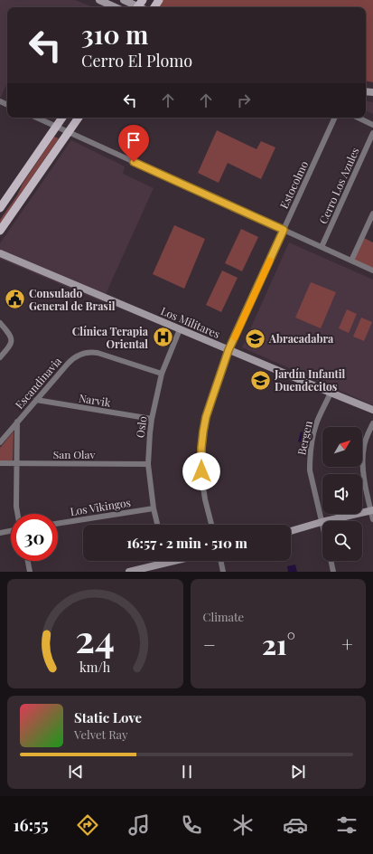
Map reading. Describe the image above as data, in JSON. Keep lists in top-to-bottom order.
{
  "streets": {
    "main road": ["Los Militares"],
    "street": [
      "Estocolmo",
      "Cerro Los Azules",
      "Escandinavia",
      "Narvik",
      "Oslo",
      "Bergen",
      "San Olav",
      "Los Vikingos"
    ]
  },
  "crossings": [
    ["Estocolmo", "Los Militares"],
    ["Los Militares", "Oslo"],
    ["Los Militares", "Bergen"],
    ["Escandinavia", "Narvik"],
    ["Escandinavia", "Oslo"],
    ["Narvik", "Oslo"],
    ["Oslo", "San Olav"],
    ["Oslo", "Los Vikingos"]
  ],
  "places": {
    "public building": ["Consulado General de Brasil"],
    "hospital": ["Clínica Terapia Oriental"],
    "school or university": ["Abracadabra", "Jardín Infantil Duendecitos"]
  },
  "north": "top right",
  "page": {
    "turn": ["310 m", "Cerro El Plomo"],
    "limit": "30",
    "trip": "16:57 · 2 min · 510 m",
    "tile": "Climate",
    "heat": ["−", "21°", "+"],
    "song": ["Static Love", "Velvet Ray"],
    "tabs": "16:55",
    "gauge": ["24", "km/h"]
  }
}
